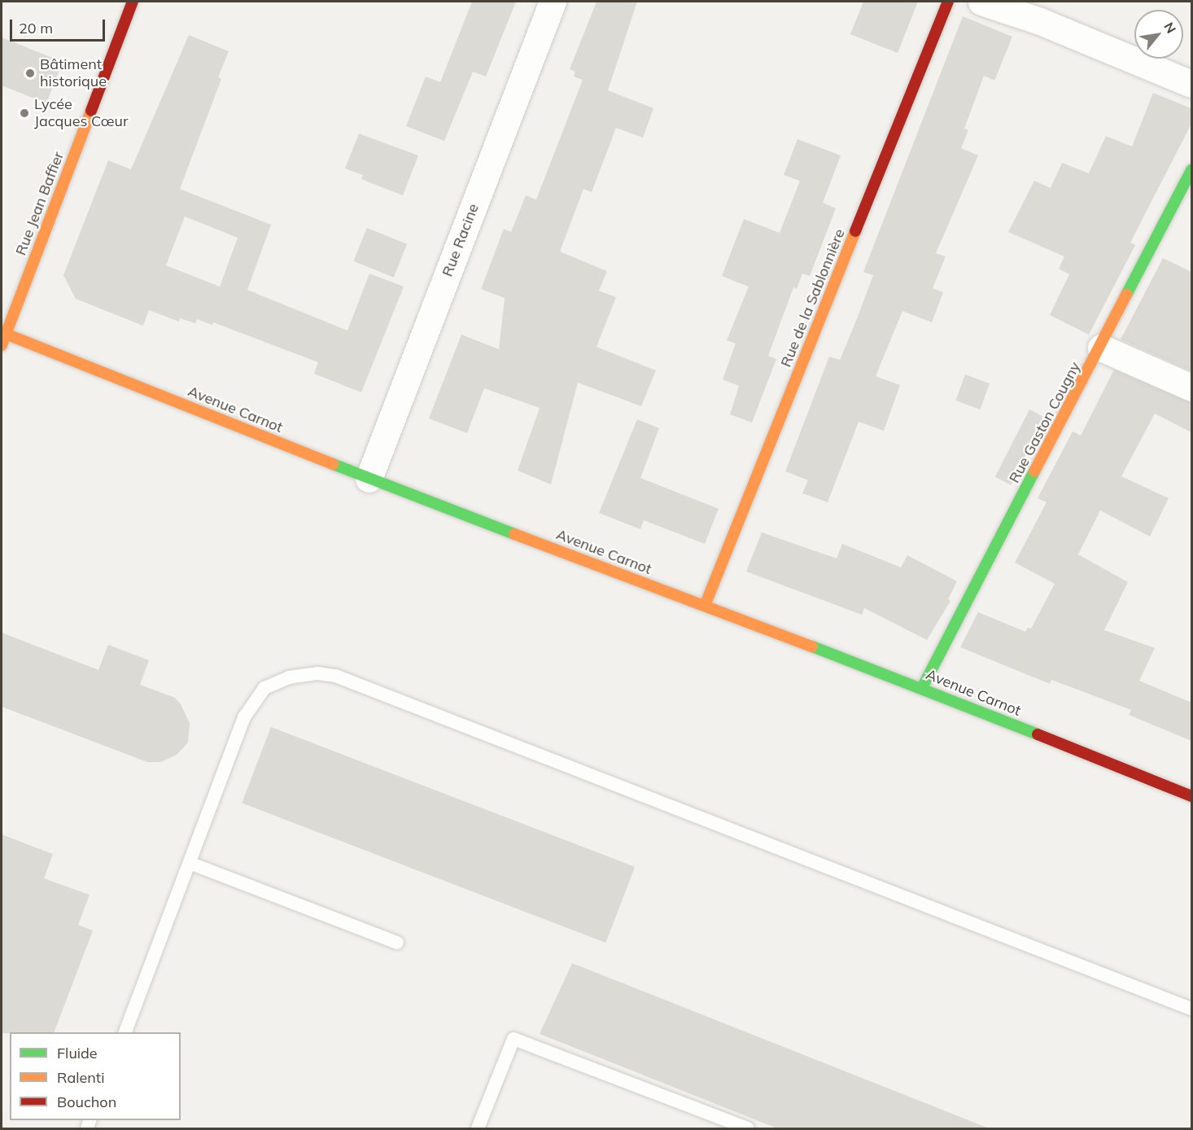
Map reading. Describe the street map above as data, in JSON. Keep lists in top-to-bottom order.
{
  "streets": {
    "main road": [
      "Rue Jean Baffier",
      "Rue de la Sablonnière",
      "Avenue Carnot",
      "Rue Gaston Cougny"
    ],
    "street": ["Rue Racine"]
  },
  "crossings": [
    ["Rue Jean Baffier", "Avenue Carnot"],
    ["Rue Racine", "Avenue Carnot"],
    ["Rue de la Sablonnière", "Avenue Carnot"],
    ["Avenue Carnot", "Rue Gaston Cougny"]
  ],
  "places": ["Bâtiment historique", "Lycée Jacques Cœur"],
  "legend": ["Fluide", "Ralenti", "Bouchon"],
  "scale_bar": "20 m",
  "north": "top right"
}
